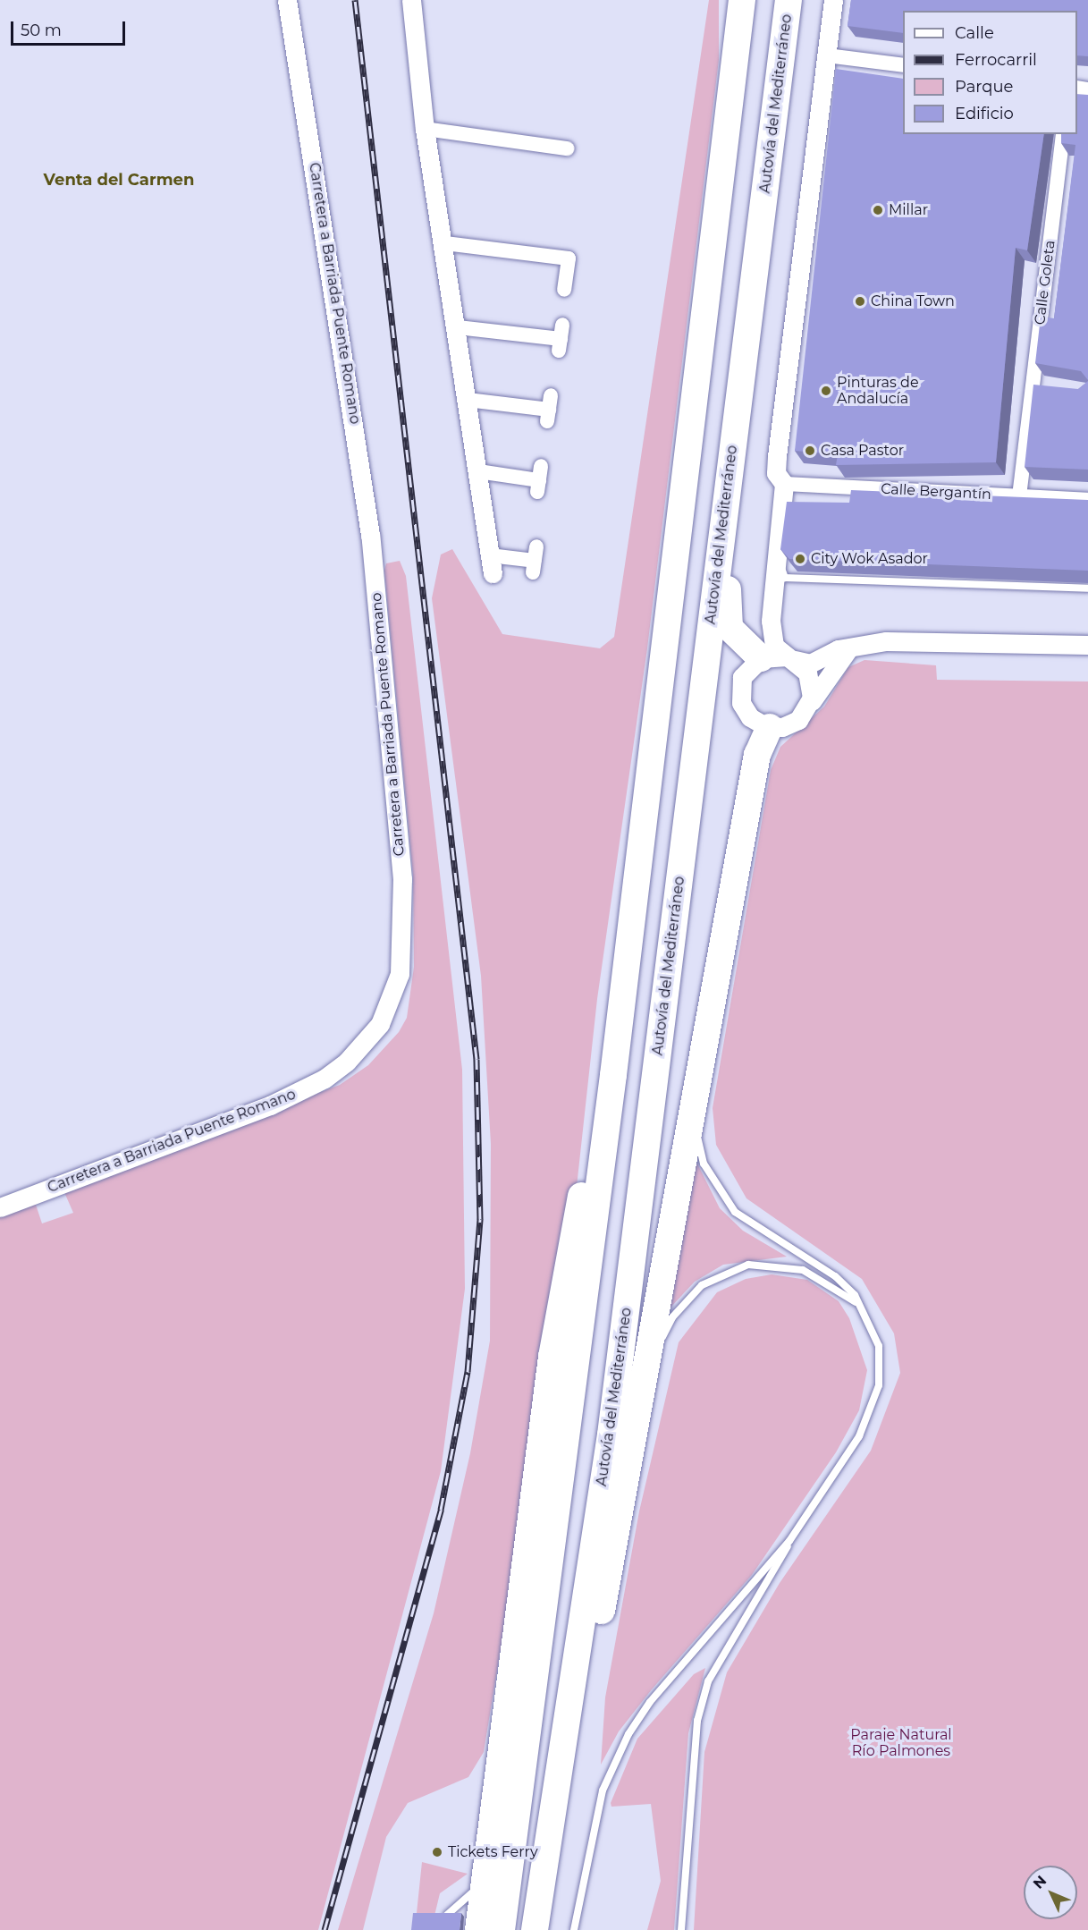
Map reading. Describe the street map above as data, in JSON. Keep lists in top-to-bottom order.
{
  "streets": {
    "highway": ["Autovía del Mediterráneo"],
    "street": ["Calle Goleta", "Carretera a Barriada Puente Romano", "Calle Bergantín"]
  },
  "crossings": [
    ["Calle Goleta", "Calle Bergantín"]
  ],
  "districts": ["Venta del Carmen"],
  "parks": ["Paraje Natural Río Palmones"],
  "places": [
    "Millar",
    "China Town",
    "Pinturas de Andalucía",
    "Casa Pastor",
    "City Wok Asador",
    "Tickets Ferry"
  ],
  "legend": [
    "Calle",
    "Ferrocarril",
    "Parque",
    "Edificio"
  ],
  "scale_bar": "50 m",
  "north": "top left"
}
